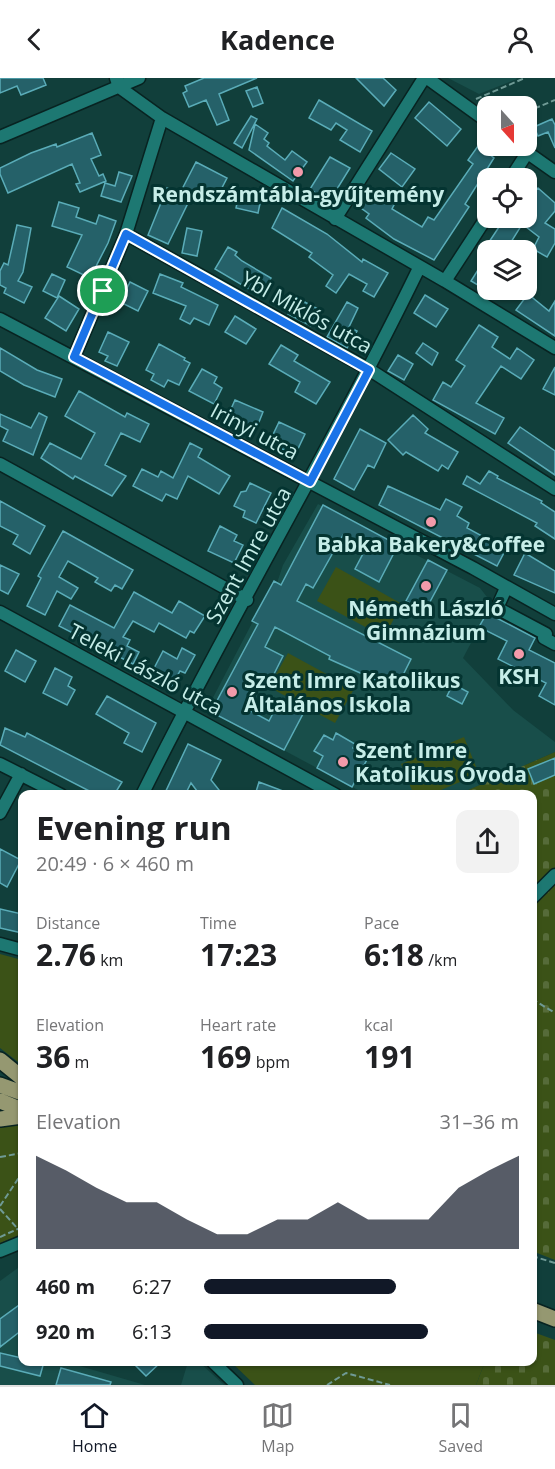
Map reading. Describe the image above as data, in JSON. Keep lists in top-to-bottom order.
{
  "streets": {
    "street": [
      "Ybl Miklós utca",
      "Irinyi utca",
      "Szent Imre utca",
      "Teleki László utca"
    ]
  },
  "crossings": [
    ["Ybl Miklós utca", "Szent Imre utca"],
    ["Irinyi utca", "Szent Imre utca"],
    ["Szent Imre utca", "Teleki László utca"]
  ],
  "places": [
    "Rendszámtábla-gyűjtemény",
    "Babka Bakery&Coffee",
    "Németh László Gimnázium",
    "KSH",
    "Szent Imre Katolikus Általános Iskola",
    "Szent Imre Katolikus Óvoda"
  ],
  "north": "bottom",
  "page": {
    "header": "Kadence",
    "heading": ["Evening run", "20:49 · 6 × 460 m"],
    "stats": [
      ["Distance", "2.76 km"],
      ["Time", "17:23"],
      ["Pace", "6:18 /km"],
      ["Elevation", "36 m"],
      ["Heart rate", "169 bpm"],
      ["kcal", "191"]
    ],
    "chart": ["Elevation", "31–36 m"],
    "list": [
      {
        "name": "460 m",
        "note": "6:27"
      },
      {
        "name": "920 m",
        "note": "6:13"
      }
    ],
    "tabs": ["Home", "Map", "Saved"]
  }
}
